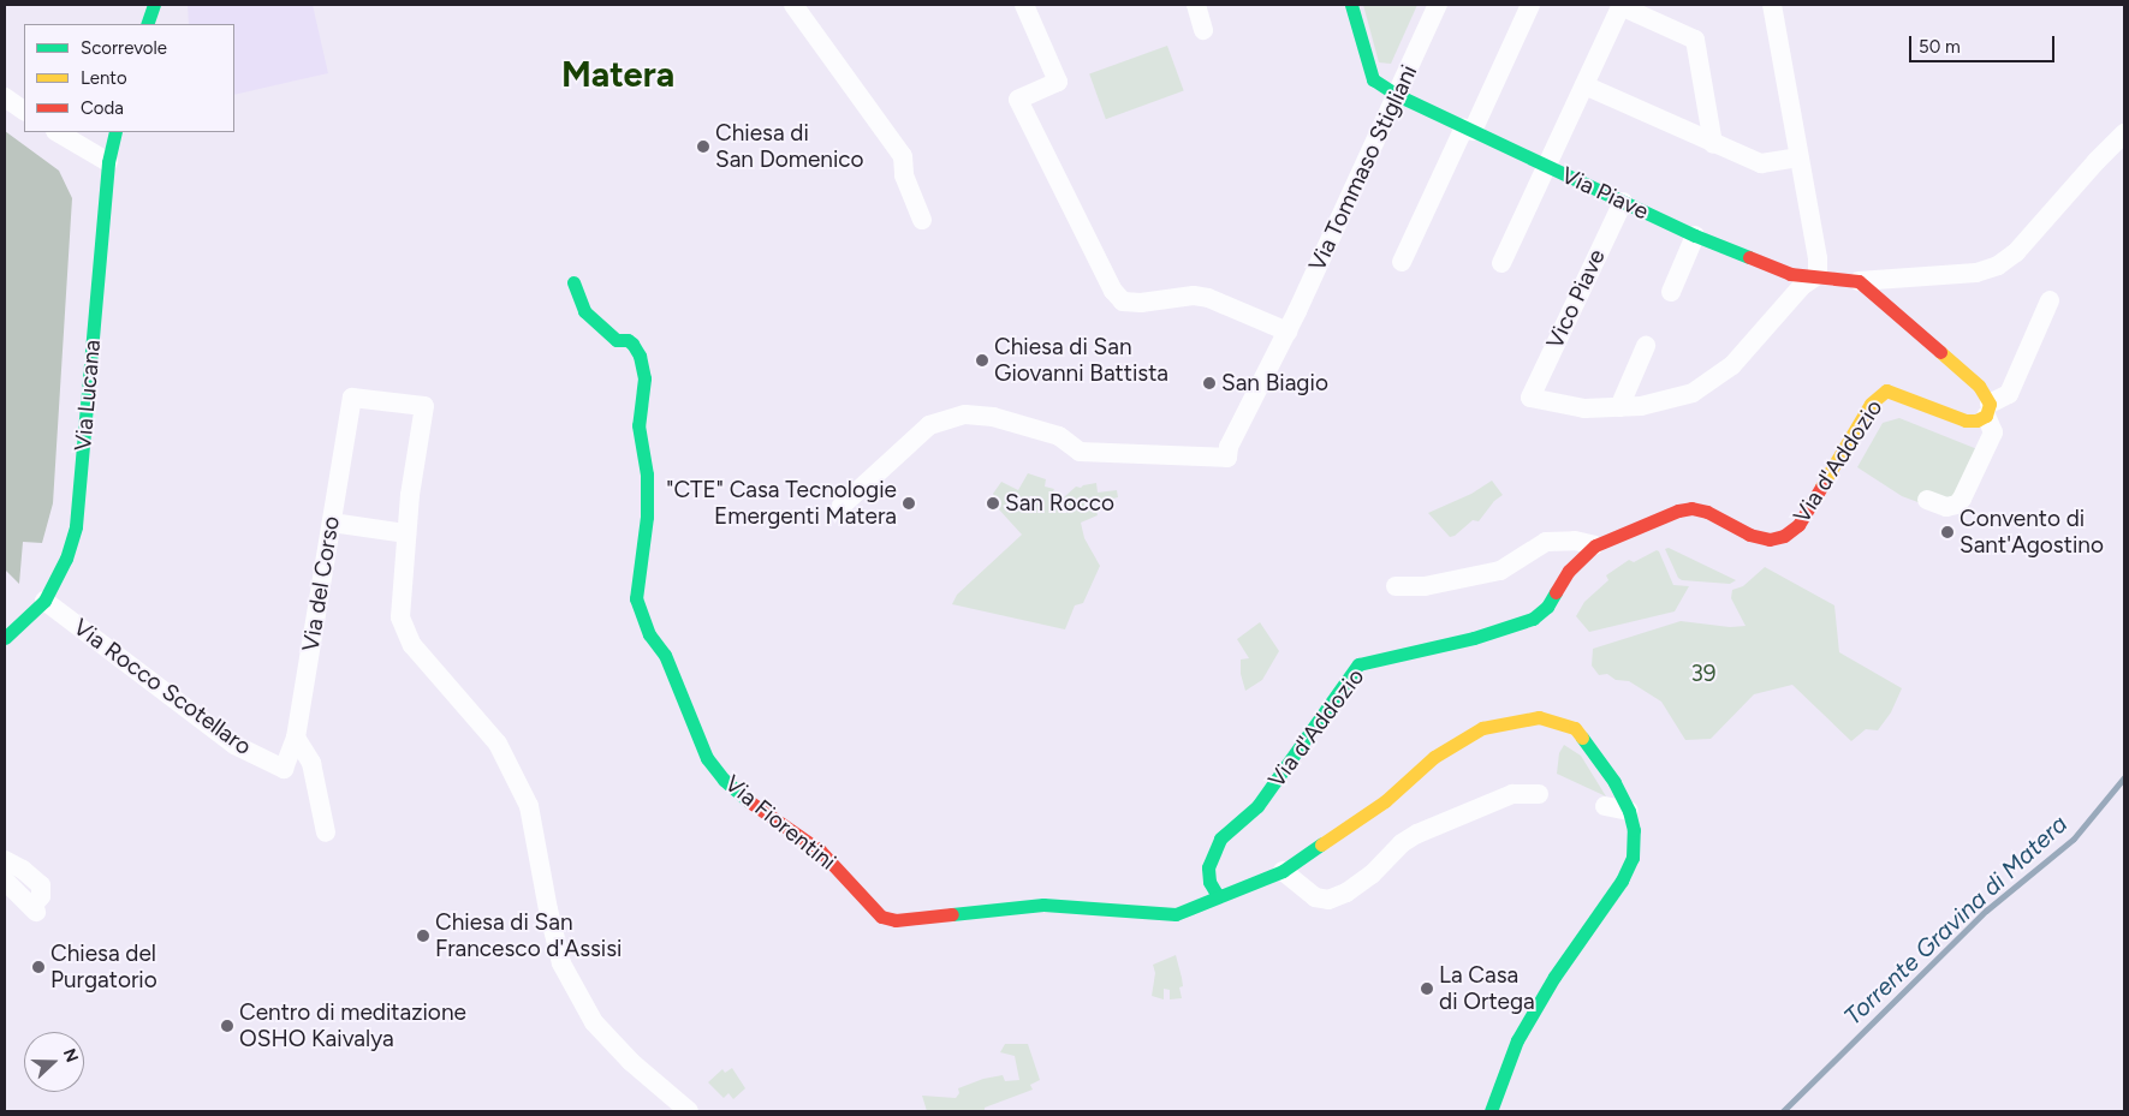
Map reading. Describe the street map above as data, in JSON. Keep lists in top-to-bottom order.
{
  "streets": {
    "street": [
      "Via Tommaso Stigliani",
      "Via Piave",
      "Vico Piave",
      "Via Lucana",
      "Via d'Addozio",
      "Via del Corso",
      "Via Rocco Scotellaro",
      "Via Fiorentini"
    ]
  },
  "crossings": [
    ["Via Tommaso Stigliani", "Via Piave"],
    ["Via Piave", "Vico Piave"],
    ["Via Lucana", "Via Rocco Scotellaro"],
    ["Via d'Addozio", "Via Fiorentini"],
    ["Via del Corso", "Via Rocco Scotellaro"]
  ],
  "districts": ["Matera"],
  "water": ["Torrente Gravina di Matera"],
  "parks": ["39"],
  "places": [
    "Chiesa di San Domenico",
    "Chiesa di San Giovanni Battista",
    "San Biagio",
    "\"CTE\" Casa Tecnologie Emergenti Matera",
    "San Rocco",
    "Convento di Sant'Agostino",
    "Chiesa di San Francesco d'Assisi",
    "Chiesa del Purgatorio",
    "La Casa di Ortega",
    "Centro di meditazione OSHO Kaivalya"
  ],
  "legend": ["Scorrevole", "Lento", "Coda"],
  "scale_bar": "50 m",
  "north": "right"
}
